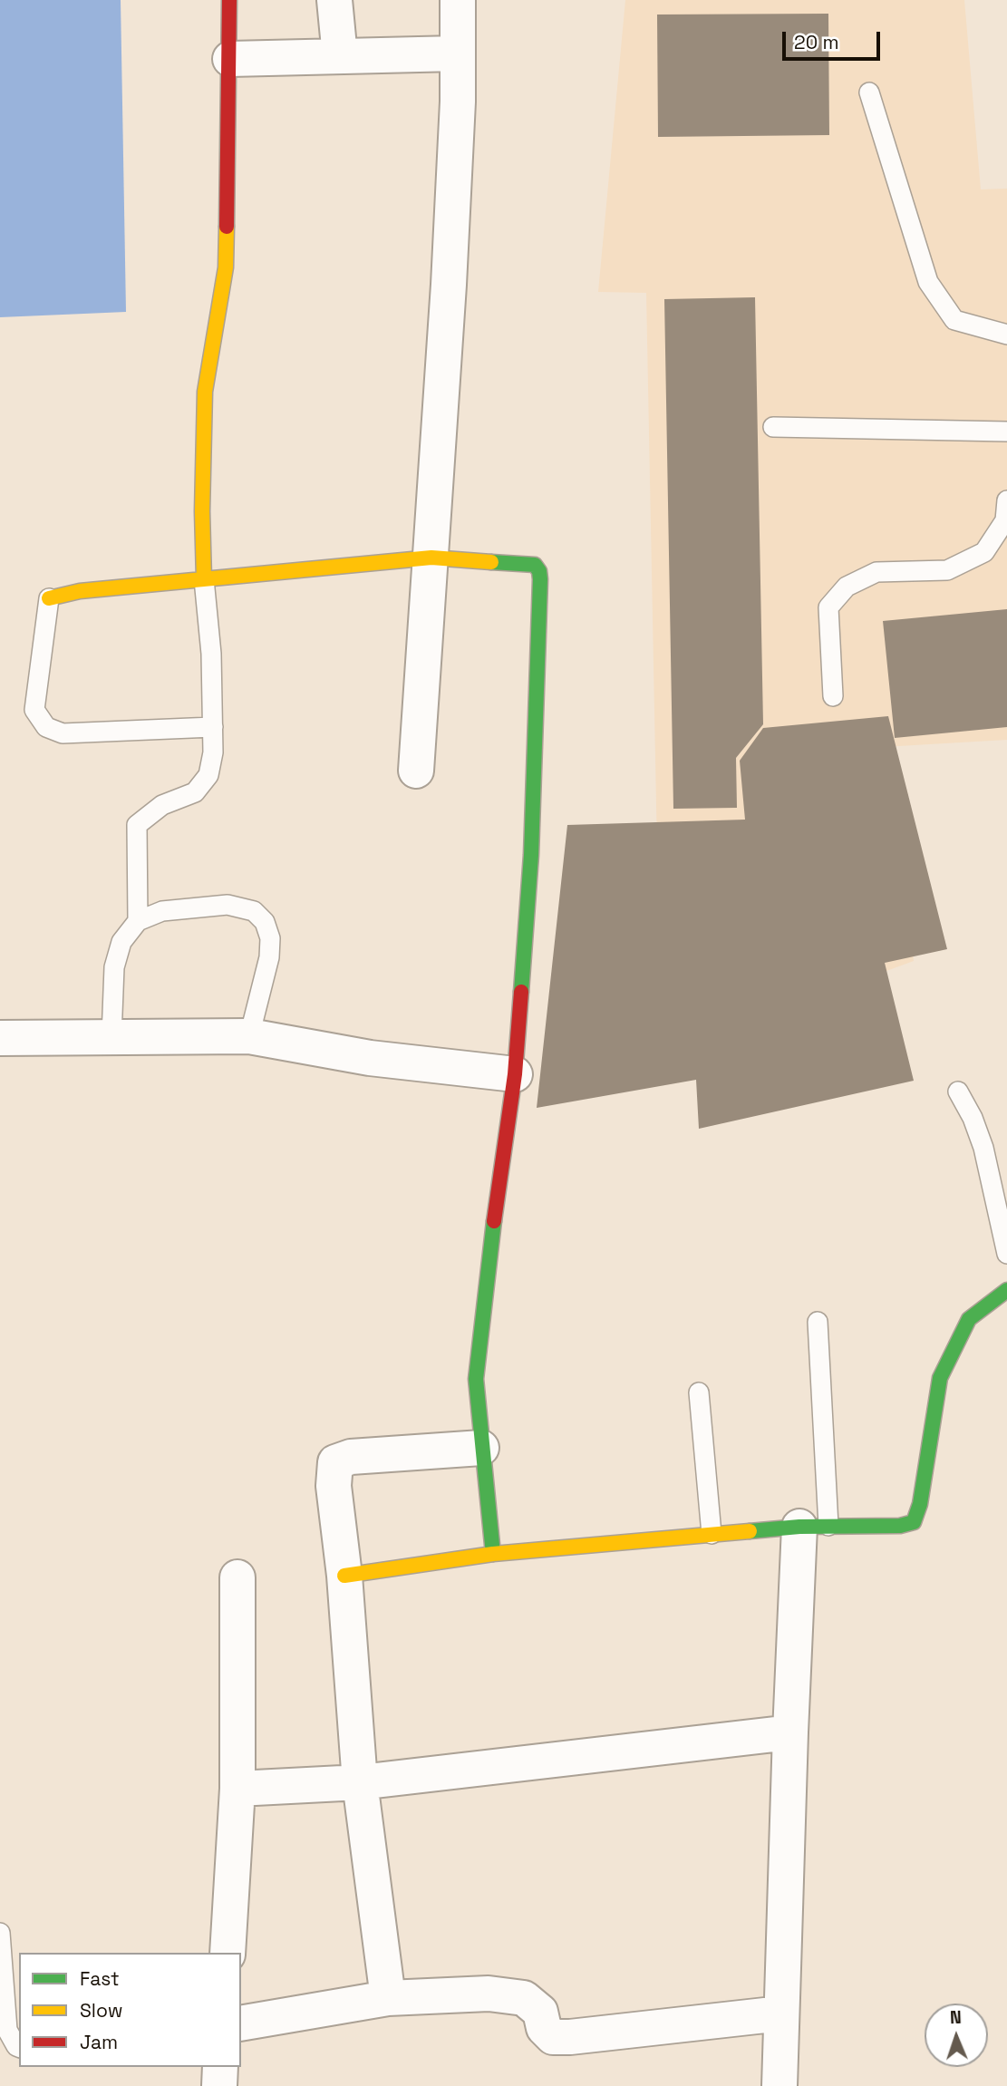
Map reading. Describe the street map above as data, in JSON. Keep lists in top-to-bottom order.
{
  "legend": ["Fast", "Slow", "Jam"],
  "scale_bar": "20 m",
  "north": "top"
}
